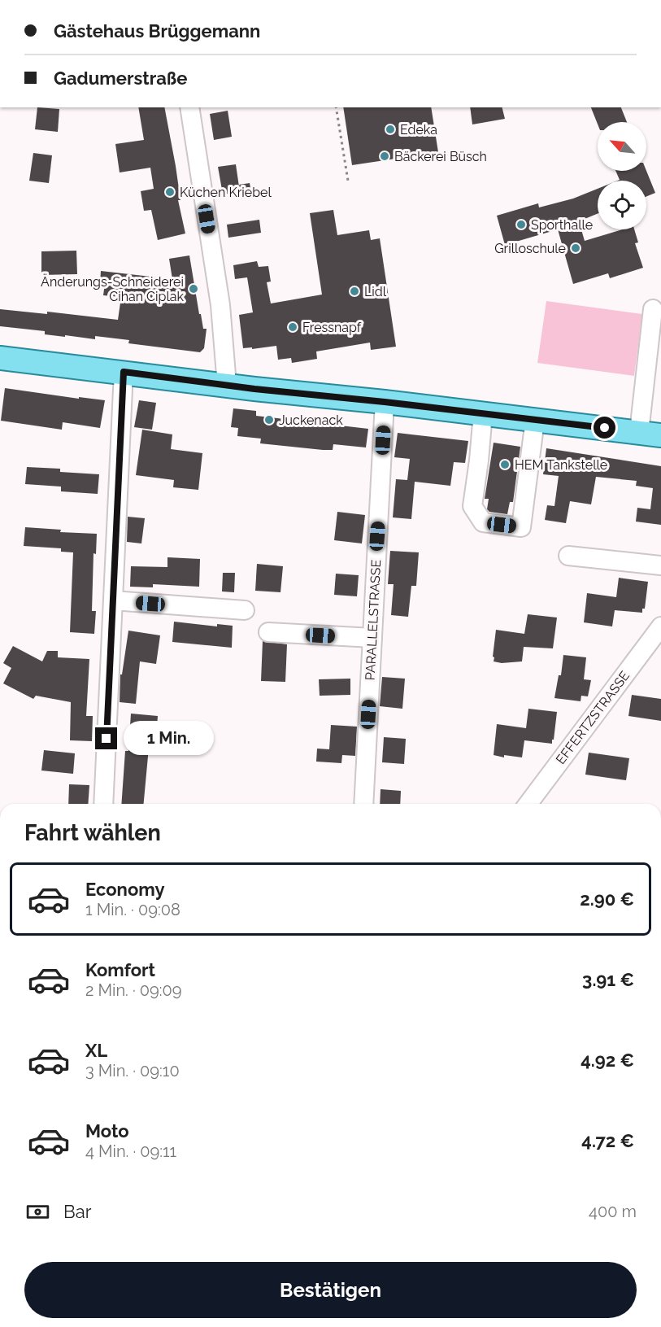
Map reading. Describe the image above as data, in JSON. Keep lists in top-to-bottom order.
{
  "streets": {
    "street": ["PARALLELSTRASSE", "EFFERTZSTRASSE"]
  },
  "places": [
    "Edeka",
    "Bäckerei Büsch",
    "Küchen Kriebel",
    "Sporthalle",
    "Grilloschule",
    "Änderungs-Schneiderei Cihan Ciplak",
    "Lidl",
    "Fressnapf",
    "Juckenack",
    "HEM Tankstelle"
  ],
  "north": "top left",
  "page": {
    "banner": ["Gästehaus Brüggemann", "Gadumerstraße"],
    "bubble": "1 Min.",
    "heading": "Fahrt wählen",
    "list": [
      {
        "name": "Economy",
        "note": "1 Min. · 09:08",
        "value": "2.90 €"
      },
      {
        "name": "Komfort",
        "note": "2 Min. · 09:09",
        "value": "3.91 €"
      },
      {
        "name": "XL",
        "note": "3 Min. · 09:10",
        "value": "4.92 €"
      },
      {
        "name": "Moto",
        "note": "4 Min. · 09:11",
        "value": "4.72 €"
      }
    ],
    "pay": ["Bar", "400 m"],
    "buttons": "Bestätigen"
  }
}
